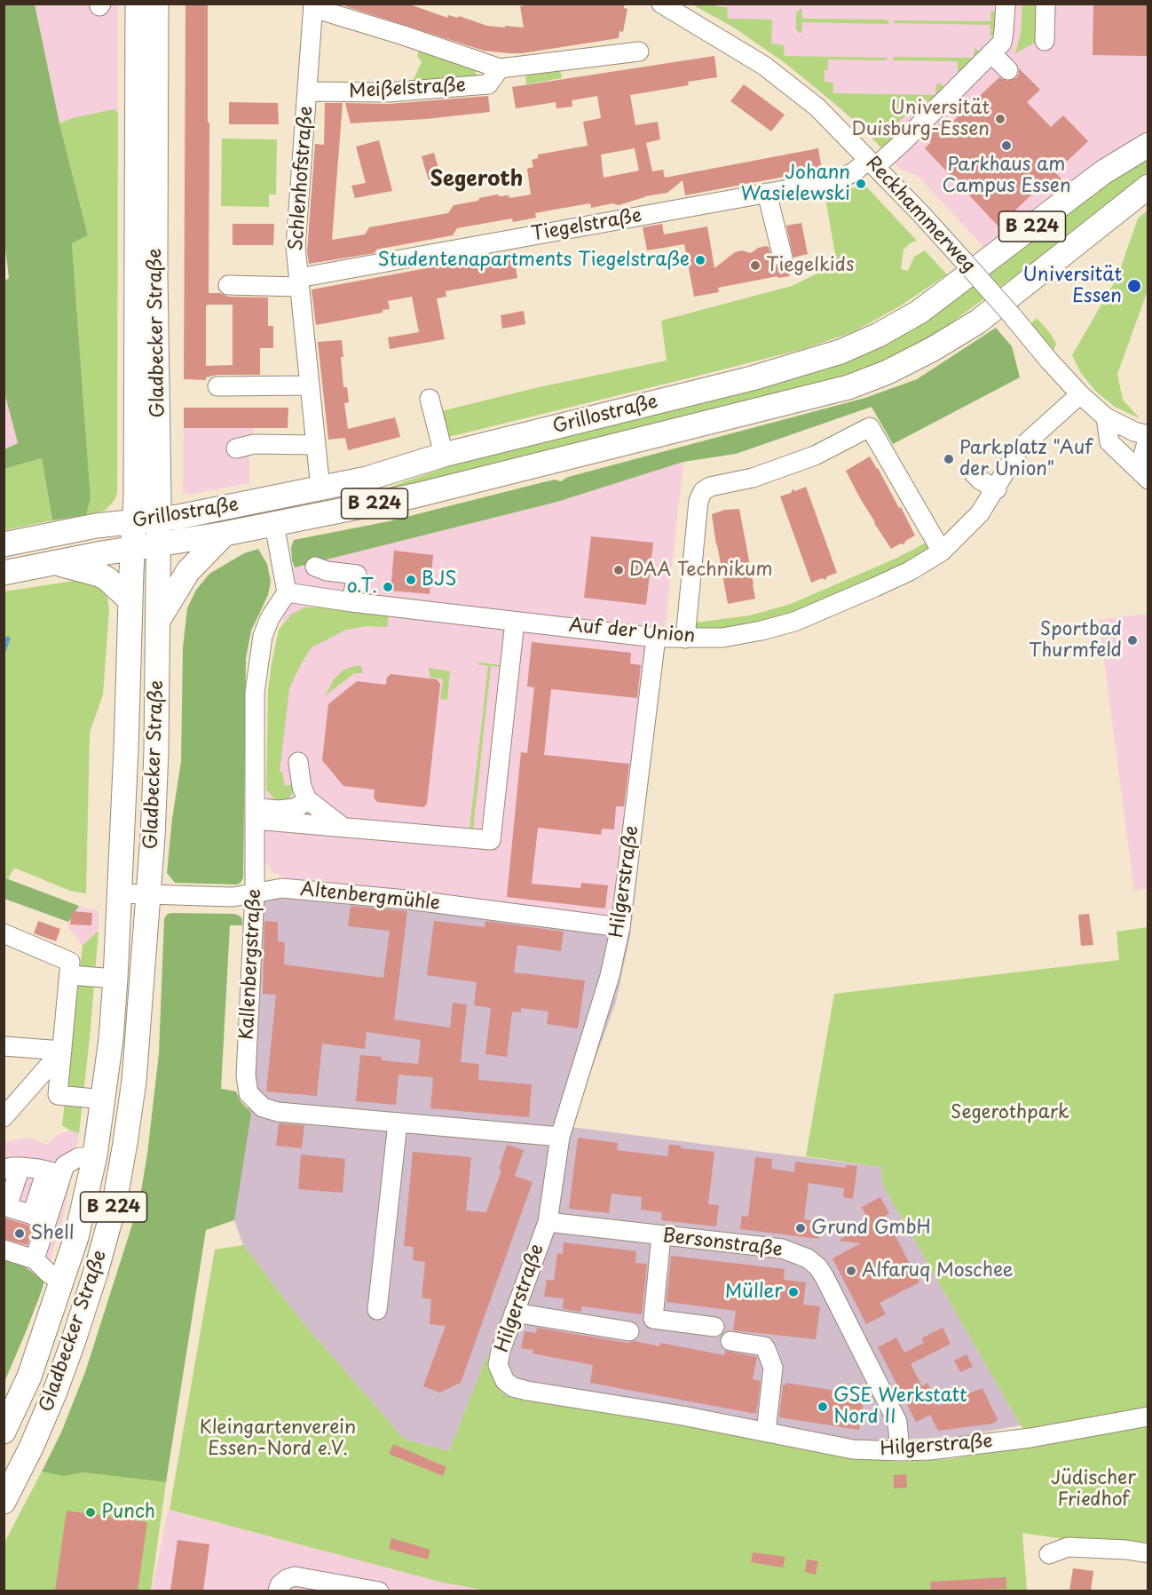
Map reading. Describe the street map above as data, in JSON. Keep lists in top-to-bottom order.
{
  "streets": {
    "main road": ["B 224", "Gladbecker Straße", "Grillostraße"],
    "street": [
      "Meißelstraße",
      "Schlenhofstraße",
      "Reckhammerweg",
      "Tiegelstraße",
      "Auf der Union",
      "Hilgerstraße",
      "Altenbergmühle",
      "Kallenbergstraße",
      "Bersonstraße"
    ]
  },
  "crossings": [
    ["Meißelstraße", "Schlenhofstraße"],
    ["Schlenhofstraße", "Tiegelstraße"],
    ["Schlenhofstraße", "Grillostraße"],
    ["Reckhammerweg", "Tiegelstraße"],
    ["Reckhammerweg", "Auf der Union"],
    ["Gladbecker Straße", "Grillostraße"],
    ["Gladbecker Straße", "Altenbergmühle"],
    ["Auf der Union", "Hilgerstraße"],
    ["Auf der Union", "Kallenbergstraße"],
    ["Hilgerstraße", "Altenbergmühle"],
    ["Hilgerstraße", "Kallenbergstraße"],
    ["Hilgerstraße", "Bersonstraße"],
    ["Altenbergmühle", "Kallenbergstraße"]
  ],
  "districts": ["Segeroth"],
  "parks": ["Segerothpark", "Kleingartenverein Essen-Nord e.V.", "Jüdischer Friedhof"],
  "places": [
    "Universität Duisburg-Essen",
    "Parkhaus am Campus Essen",
    "Johann Wasielewski",
    "Studentenapartments Tiegelstraße",
    "Tiegelkids",
    "Universität Essen",
    "Parkplatz \"Auf der Union\"",
    "DAA Technikum",
    "BJS",
    "o.T.",
    "Sportbad Thurmfeld",
    "Grund GmbH",
    "Shell",
    "Alfaruq Moschee",
    "Müller",
    "GSE Werkstatt Nord II",
    "Punch"
  ]
}
